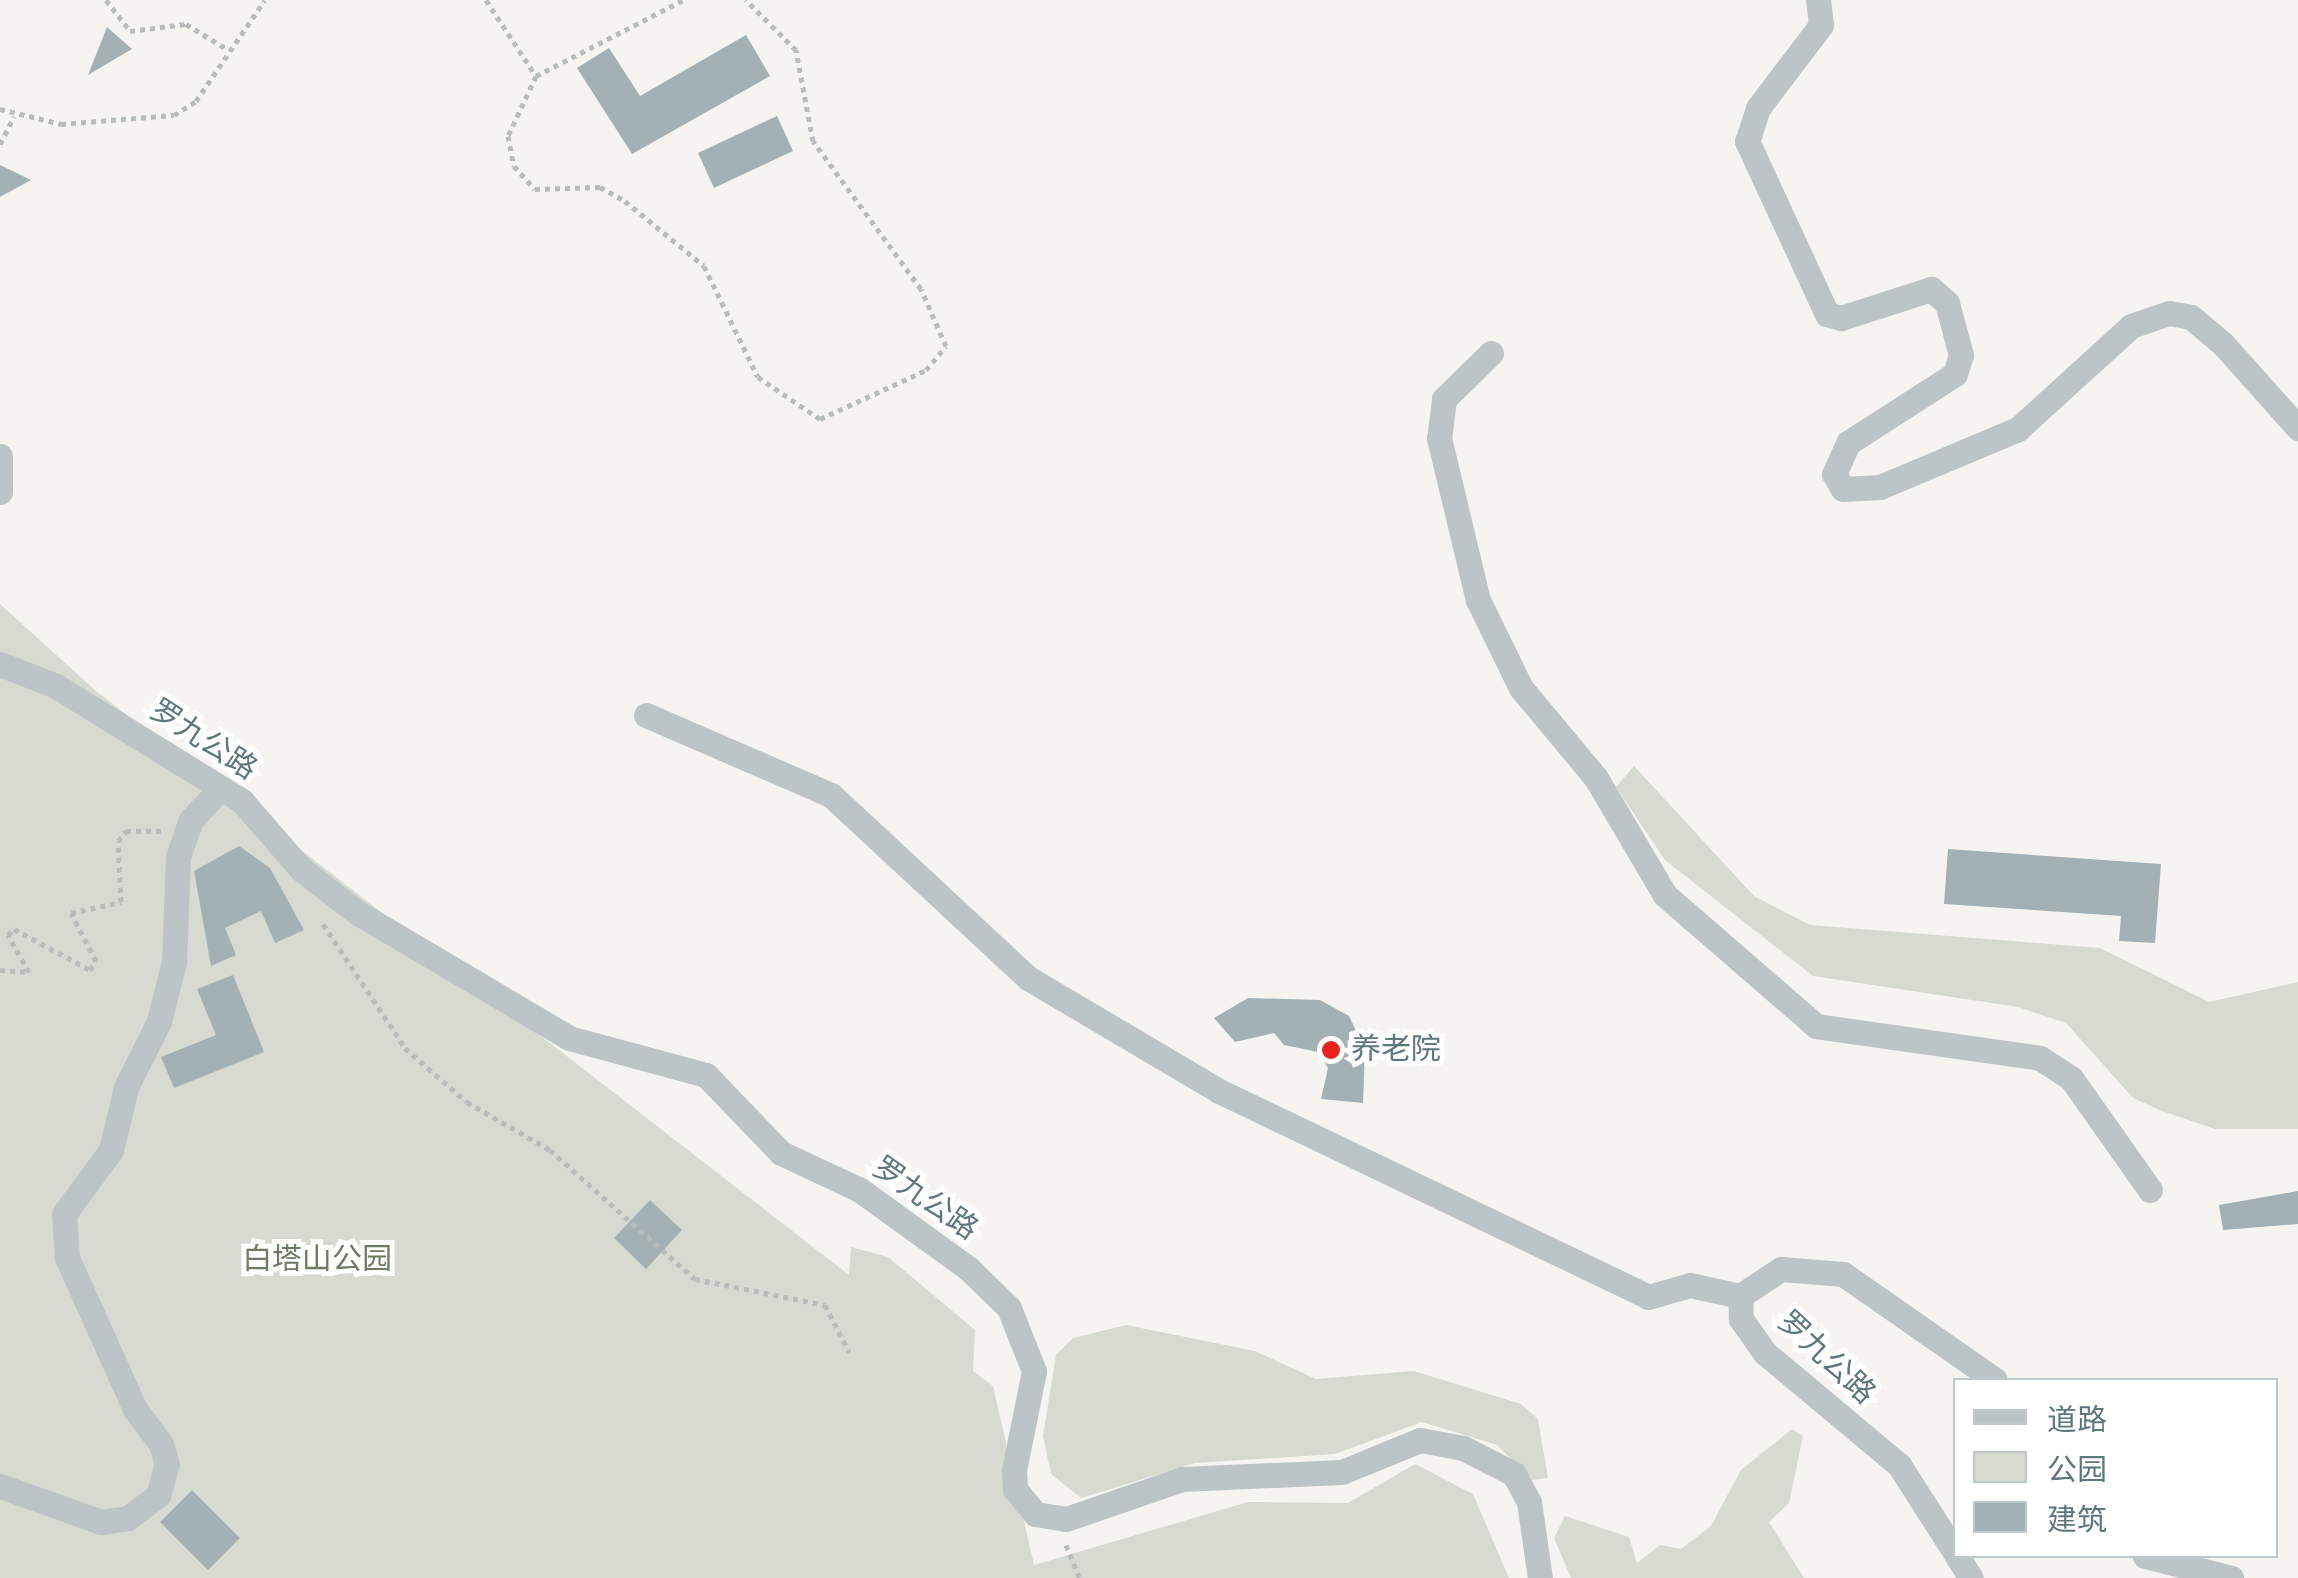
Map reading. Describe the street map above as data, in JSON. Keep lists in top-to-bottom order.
{
  "streets": {
    "street": ["罗九公路"]
  },
  "parks": ["白塔山公园"],
  "places": ["养老院"],
  "legend": ["道路", "公园", "建筑"]
}
